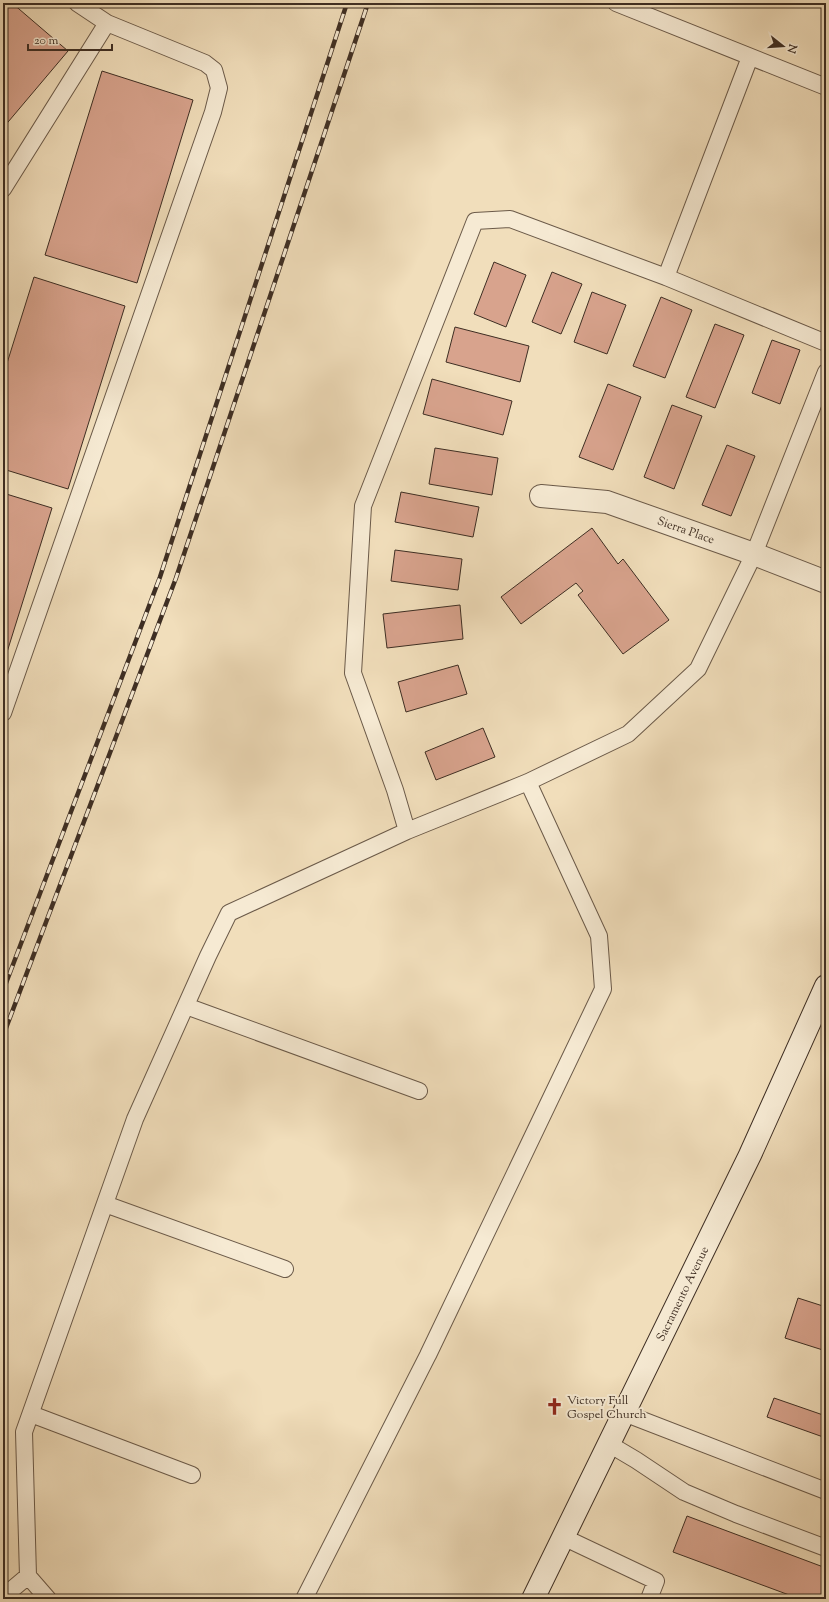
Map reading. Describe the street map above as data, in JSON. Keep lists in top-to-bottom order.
{
  "streets": {
    "main road": ["Sierra Place", "Sacramento Avenue"]
  },
  "places": {
    "church": ["Victory Full Gospel Church"]
  },
  "scale_bar": "20 m",
  "north": "right"
}
